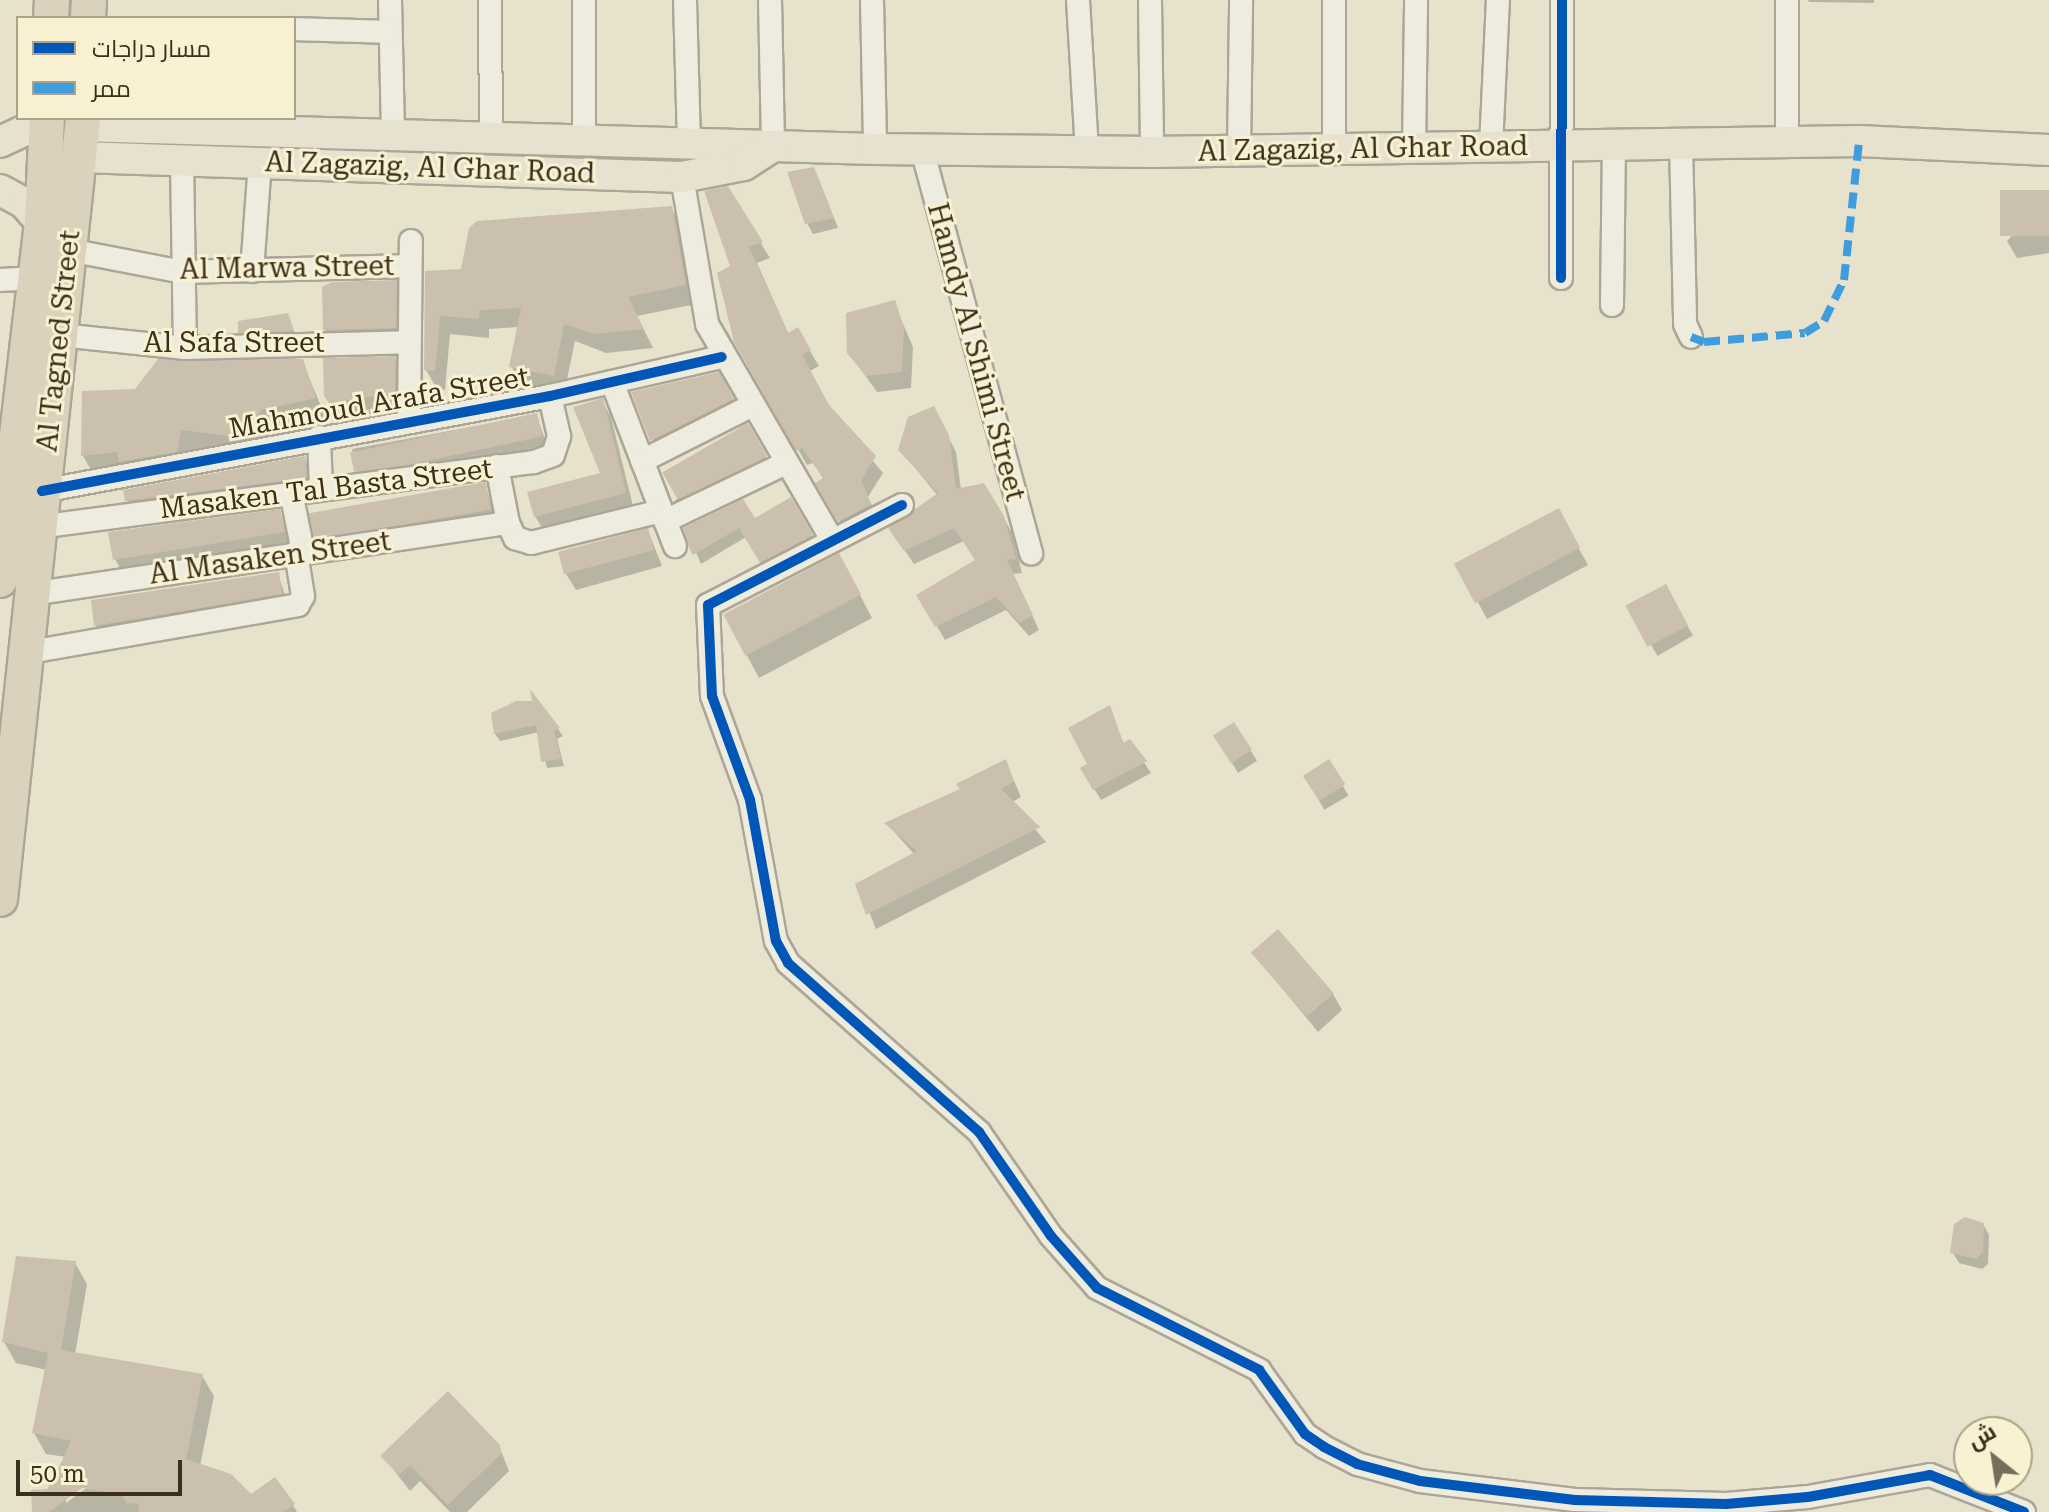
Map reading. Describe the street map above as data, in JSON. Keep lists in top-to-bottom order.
{
  "streets": {
    "highway": ["Al Tagned Street"],
    "main road": ["Al Zagazig, Al Ghar Road"],
    "street": [
      "Al Marwa Street",
      "Al Safa Street",
      "Hamdy Al Shimi Street",
      "Mahmoud Arafa Street",
      "Masaken Tal Basta Street",
      "Al Masaken Street"
    ]
  },
  "crossings": [
    ["Al Zagazig, Al Ghar Road", "Al Tagned Street"],
    ["Al Zagazig, Al Ghar Road", "Hamdy Al Shimi Street"],
    ["Al Marwa Street", "Al Tagned Street"],
    ["Al Tagned Street", "Al Safa Street"],
    ["Al Tagned Street", "Mahmoud Arafa Street"],
    ["Al Tagned Street", "Masaken Tal Basta Street"],
    ["Al Tagned Street", "Al Masaken Street"],
    ["Mahmoud Arafa Street", "Masaken Tal Basta Street"]
  ],
  "legend": ["مسار دراجات", "ممر"],
  "scale_bar": "50 m",
  "north": "top left"
}
